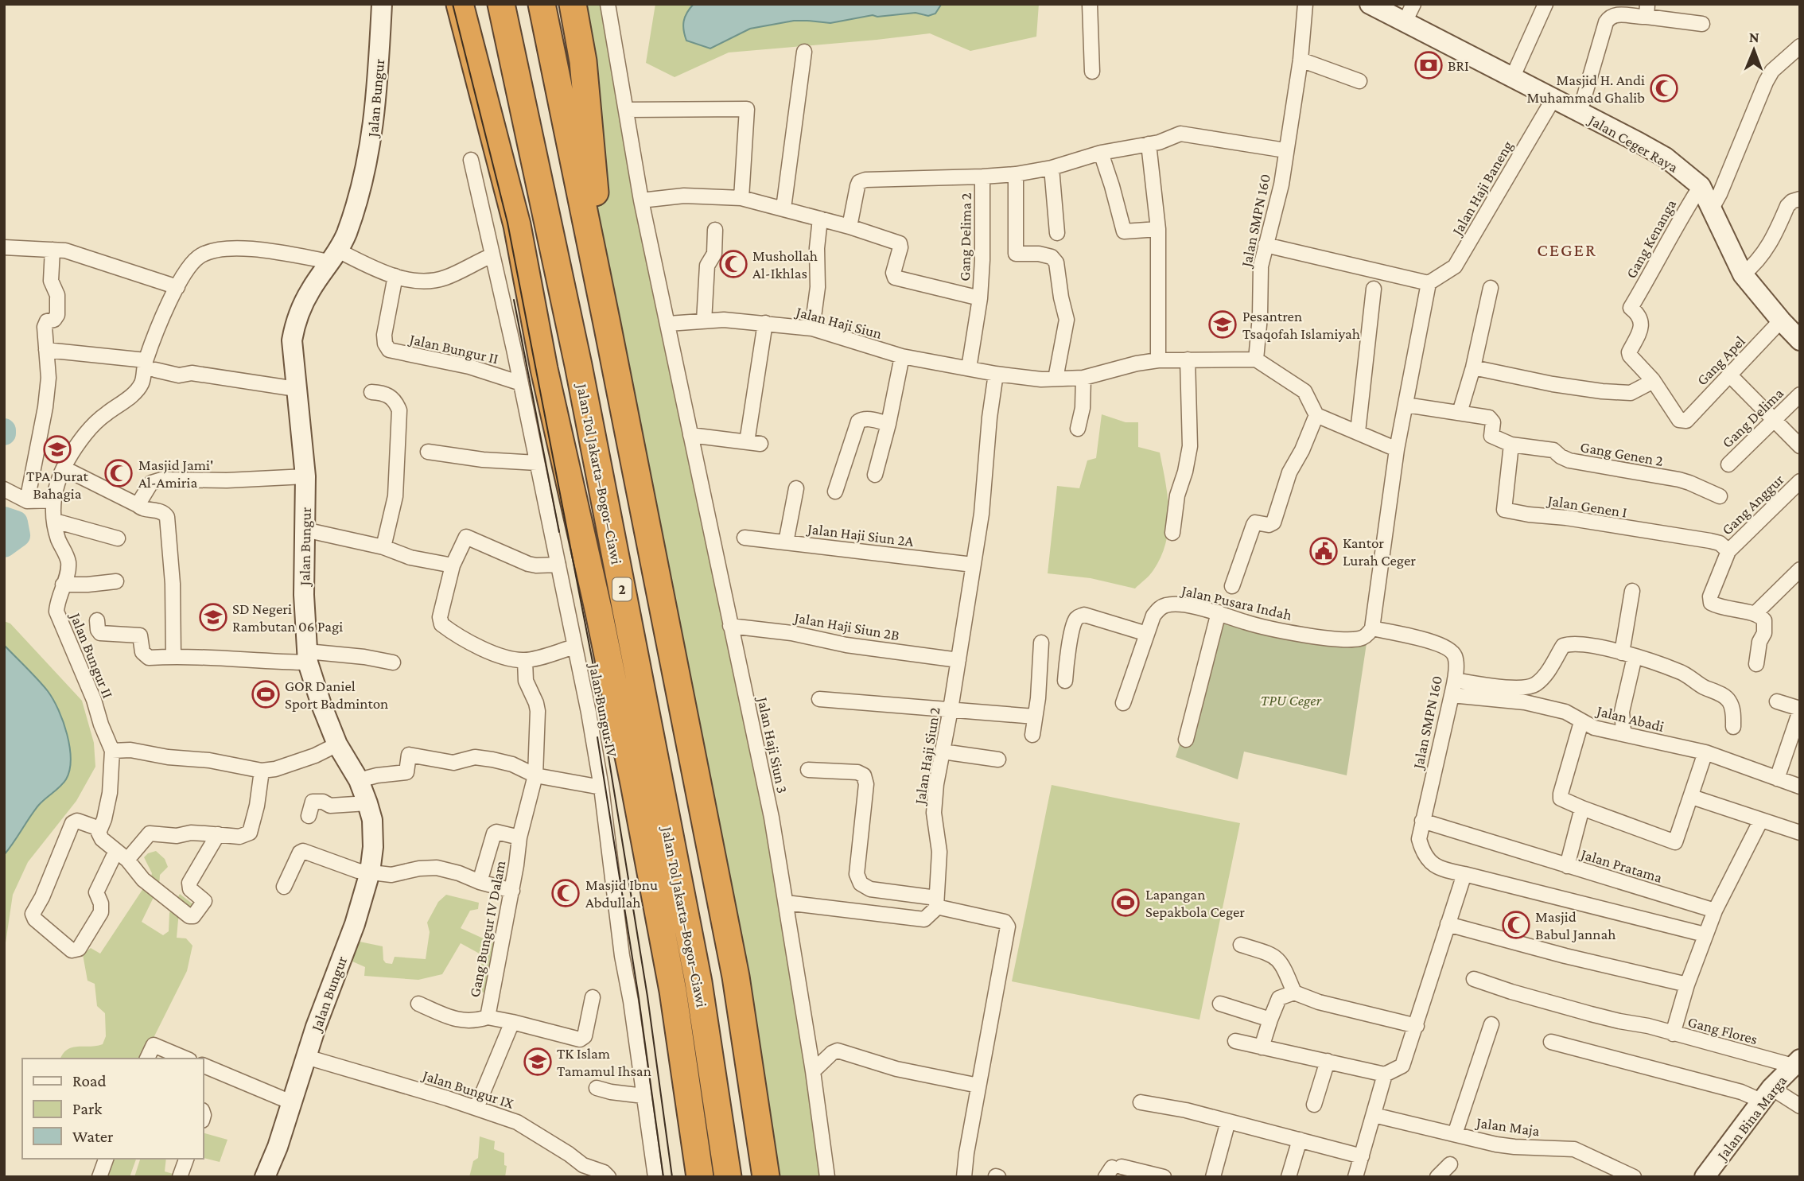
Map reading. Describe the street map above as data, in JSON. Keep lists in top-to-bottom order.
{
  "streets": {
    "highway": ["Jalan Tol Jakarta–Bogor–Ciawi", "2"],
    "street": [
      "Jalan Bungur",
      "Jalan Ceger Raya",
      "Jalan Haji Baneng",
      "Jalan SMPN 160",
      "Gang Delima 2",
      "Gang Kenanga",
      "Jalan Haji Siun",
      "Jalan Bungur II",
      "Gang Apel",
      "Gang Delima",
      "Gang Genen 2",
      "Gang Anggur",
      "Jalan Genen I",
      "Jalan Haji Siun 2A",
      "Jalan Pusara Indah",
      "Jalan Haji Siun 2B",
      "Jalan Bungur IV",
      "Jalan Abadi",
      "Jalan Haji Siun 3",
      "Jalan Haji Siun 2",
      "Jalan Pratama",
      "Gang Bungur IV Dalam",
      "Gang Flores",
      "Jalan Bungur IX",
      "Jalan Bina Marga",
      "Jalan Maja"
    ]
  },
  "crossings": [
    ["Jalan Bungur", "Jalan Bungur II"],
    ["Jalan Bungur", "Jalan Bungur IX"],
    ["Jalan Ceger Raya", "Jalan Haji Baneng"],
    ["Jalan Ceger Raya", "Gang Kenanga"],
    ["Jalan Ceger Raya", "Gang Apel"],
    ["Jalan SMPN 160", "Jalan Haji Siun"],
    ["Jalan SMPN 160", "Jalan Pusara Indah"],
    ["Jalan SMPN 160", "Jalan Abadi"],
    ["Jalan SMPN 160", "Jalan Pratama"],
    ["Jalan SMPN 160", "Gang Flores"],
    ["Gang Kenanga", "Gang Apel"],
    ["Jalan Haji Siun", "Jalan Haji Siun 3"],
    ["Jalan Haji Siun", "Jalan Haji Siun 2"],
    ["Gang Genen 2", "Jalan Genen I"],
    ["Gang Anggur", "Jalan Genen I"],
    ["Jalan Haji Siun 2A", "Jalan Haji Siun 2"],
    ["Jalan Haji Siun 2B", "Jalan Haji Siun 3"],
    ["Jalan Haji Siun 2B", "Jalan Haji Siun 2"],
    ["Jalan Bungur IV", "Gang Bungur IV Dalam"],
    ["Jalan Pratama", "Gang Flores"],
    ["Gang Flores", "Jalan Bina Marga"]
  ],
  "districts": ["CEGER"],
  "parks": ["TPU Ceger"],
  "places": {
    "bank": ["BRI"],
    "mosque": [
      "Masjid H. Andi Muhammad Ghalib",
      "Mushollah Al-Ikhlas",
      "Masjid Jami' Al-Amiria",
      "Masjid Ibnu Abdullah",
      "Masjid Babul Jannah"
    ],
    "school or university": [
      "Pesantren Tsaqofah Islamiyah",
      "TPA Durat Bahagia",
      "SD Negeri Rambutan 06 Pagi",
      "TK Islam Tamamul Ihsan"
    ],
    "public building": ["Kantor Lurah Ceger"],
    "sports": ["GOR Daniel Sport Badminton", "Lapangan Sepakbola Ceger"]
  },
  "legend": ["Road", "Park", "Water"],
  "north": "top"
}
